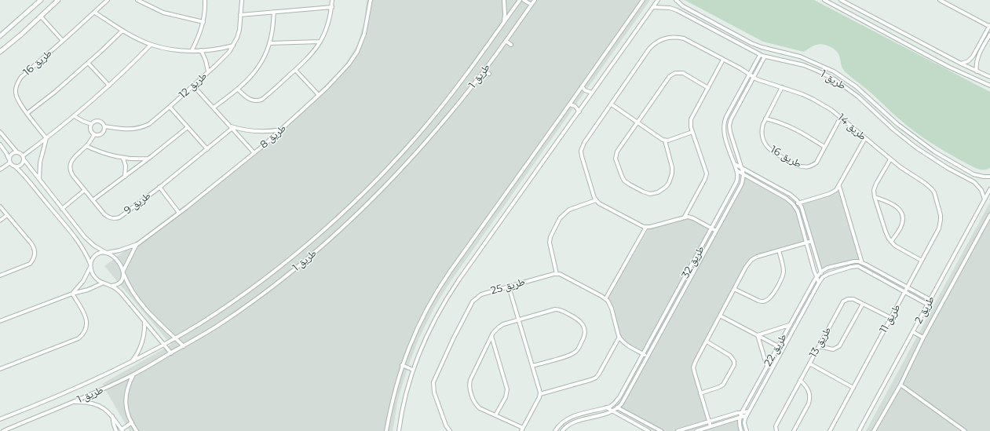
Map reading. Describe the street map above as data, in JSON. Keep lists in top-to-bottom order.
{
  "streets": {
    "street": [
      "طريق 16",
      "طريق 1",
      "طريق 12",
      "طريق 14",
      "طريق 8",
      "طريق 9",
      "طريق 32",
      "طريق 25",
      "طريق 2",
      "طريق 11",
      "طريق 13",
      "طريق 22"
    ]
  },
  "crossings": [
    ["طريق 16", "طريق 14"],
    ["طريق 1", "طريق 32"],
    ["طريق 1", "طريق 2"],
    ["طريق 12", "طريق 9"],
    ["طريق 14", "طريق 32"],
    ["طريق 14", "طريق 11"],
    ["طريق 11", "طريق 13"]
  ]
}
